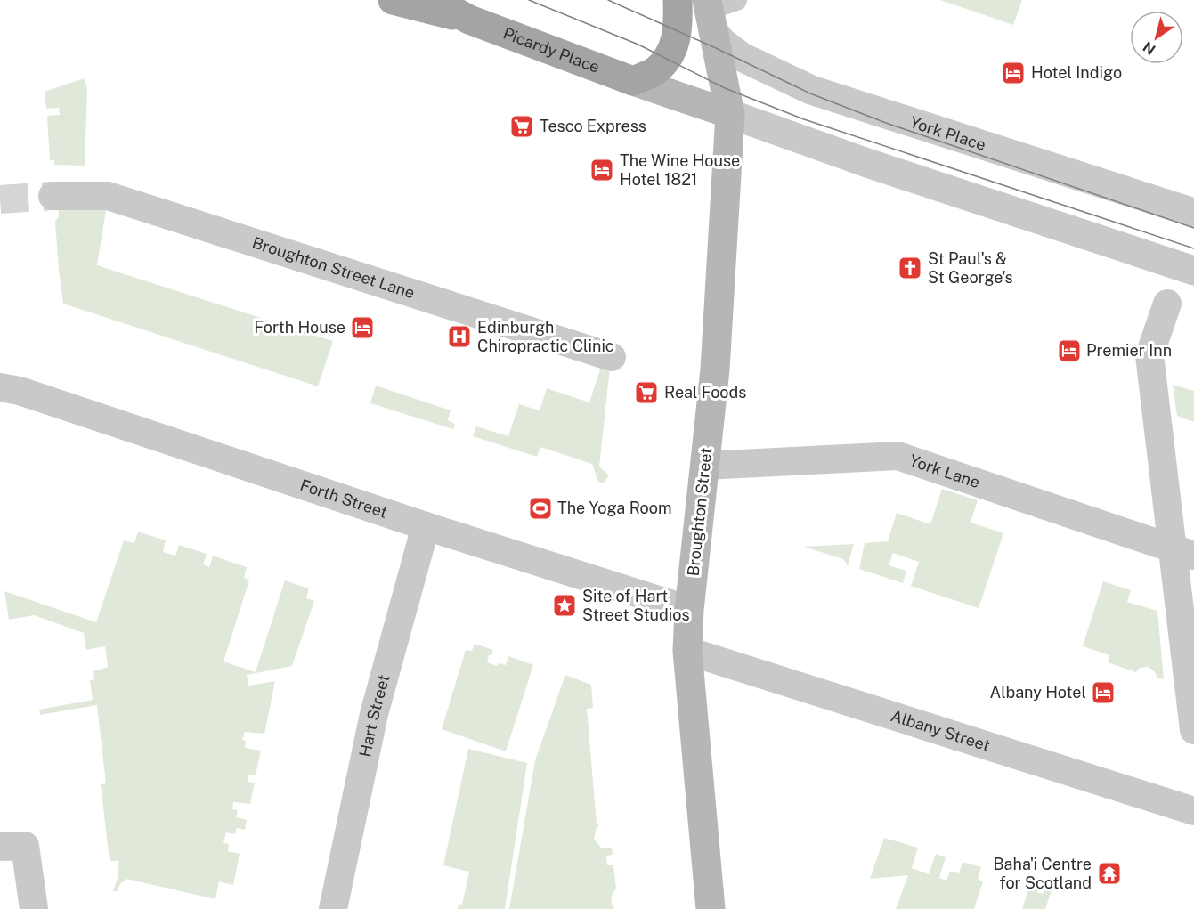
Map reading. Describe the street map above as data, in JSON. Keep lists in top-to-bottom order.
{
  "streets": {
    "main road": ["Picardy Place", "Broughton Street"],
    "street": [
      "York Place",
      "Broughton Street Lane",
      "York Lane",
      "Forth Street",
      "Hart Street",
      "Albany Street"
    ]
  },
  "crossings": [
    ["Picardy Place", "Broughton Street"],
    ["York Lane", "Broughton Street"],
    ["Forth Street", "Broughton Street"],
    ["Forth Street", "Hart Street"],
    ["Broughton Street", "Albany Street"]
  ],
  "places": {
    "hotel": [
      "Hotel Indigo",
      "The Wine House Hotel 1821",
      "Forth House",
      "Premier Inn",
      "Albany Hotel"
    ],
    "supermarket": ["Tesco Express", "Real Foods"],
    "church": ["St Paul's & St George's"],
    "hospital": ["Edinburgh Chiropractic Clinic"],
    "sports": ["The Yoga Room"],
    "place": ["Site of Hart Street Studios"],
    "temple": ["Baha'i Centre for Scotland"]
  },
  "north": "bottom left"
}
